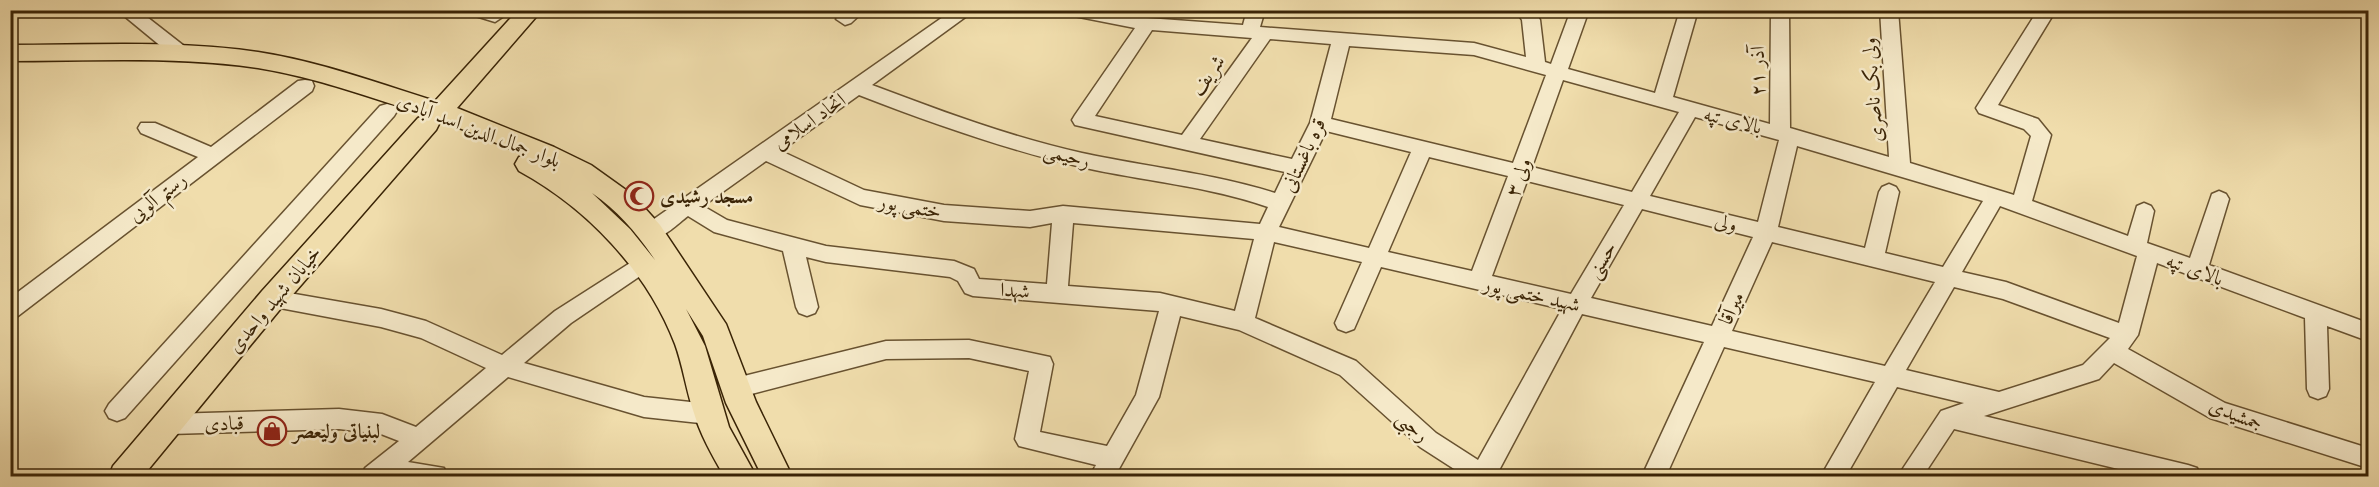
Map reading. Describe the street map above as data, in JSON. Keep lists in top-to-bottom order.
{
  "streets": {
    "main road": ["بلوار جمال الدین اسد آبادی", "خیابان شهید واحدی"],
    "street": [
      "۲۱ آذر",
      "شریف",
      "ولی بک ناصری",
      "بالای تپه",
      "اتحاد اسلامی",
      "رحیمی",
      "قره باغستانی",
      "ولی ۳",
      "رستم آلویی",
      "ختمی پور",
      "ولی",
      "حسنی",
      "شهدا",
      "شهید ختمی پور",
      "میرآقا",
      "جمشیدی",
      "قبادی",
      "رجبی"
    ]
  },
  "crossings": [
    ["۲۱ آذر", "بالای تپه"],
    ["۲۱ آذر", "میرآقا"],
    ["شریف", "بالای تپه"],
    ["ولی بک ناصری", "بالای تپه"],
    ["بالای تپه", "قره باغستانی"],
    ["بالای تپه", "ولی ۳"],
    ["بالای تپه", "حسنی"],
    ["بالای تپه", "میرآقا"],
    ["اتحاد اسلامی", "بلوار جمال الدین اسد آبادی"],
    ["اتحاد اسلامی", "رحیمی"],
    ["اتحاد اسلامی", "ختمی پور"],
    ["اتحاد اسلامی", "شهدا"],
    ["بلوار جمال الدین اسد آبادی", "رستم آلویی"],
    ["بلوار جمال الدین اسد آبادی", "خیابان شهید واحدی"],
    ["رحیمی", "قره باغستانی"],
    ["قره باغستانی", "ولی"],
    ["قره باغستانی", "شهدا"],
    ["قره باغستانی", "شهید ختمی پور"],
    ["ولی ۳", "ولی"],
    ["ولی ۳", "شهید ختمی پور"],
    ["ختمی پور", "شهید ختمی پور"],
    ["ولی", "حسنی"],
    ["ولی", "میرآقا"],
    ["ولی", "جمشیدی"],
    ["حسنی", "شهید ختمی پور"],
    ["حسنی", "رجبی"],
    ["شهدا", "رجبی"],
    ["شهید ختمی پور", "میرآقا"],
    ["خیابان شهید واحدی", "قبادی"]
  ],
  "places": {
    "mosque": ["مسجد رشیدی"],
    "shop": ["لبنیاتی ولیعصر"]
  }
}
